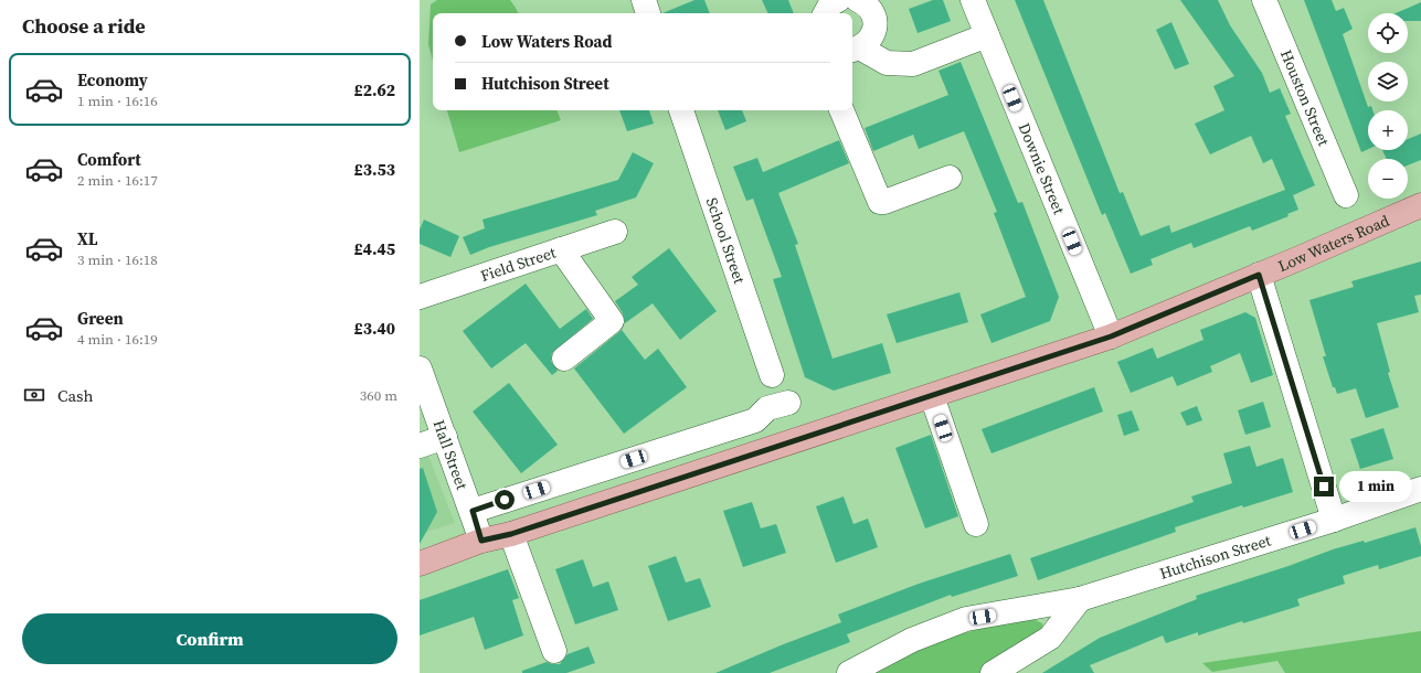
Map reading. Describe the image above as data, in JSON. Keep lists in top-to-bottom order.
{
  "streets": {
    "main road": ["Low Waters Road"],
    "street": [
      "Houston Street",
      "Downie Street",
      "School Street",
      "Field Street",
      "Hall Street",
      "Hutchison Street"
    ]
  },
  "crossings": [
    ["Downie Street", "Low Waters Road"],
    ["Low Waters Road", "Hall Street"]
  ],
  "page": {
    "heading": "Choose a ride",
    "map_buttons": ["+", "−"],
    "banner": ["Low Waters Road", "Hutchison Street"],
    "list": [
      {
        "name": "Economy",
        "note": "1 min · 16:16",
        "value": "£2.62"
      },
      {
        "name": "Comfort",
        "note": "2 min · 16:17",
        "value": "£3.53"
      },
      {
        "name": "XL",
        "note": "3 min · 16:18",
        "value": "£4.45"
      },
      {
        "name": "Green",
        "note": "4 min · 16:19",
        "value": "£3.40"
      }
    ],
    "pay": ["Cash", "360 m"],
    "bubble": "1 min",
    "buttons": "Confirm"
  }
}
